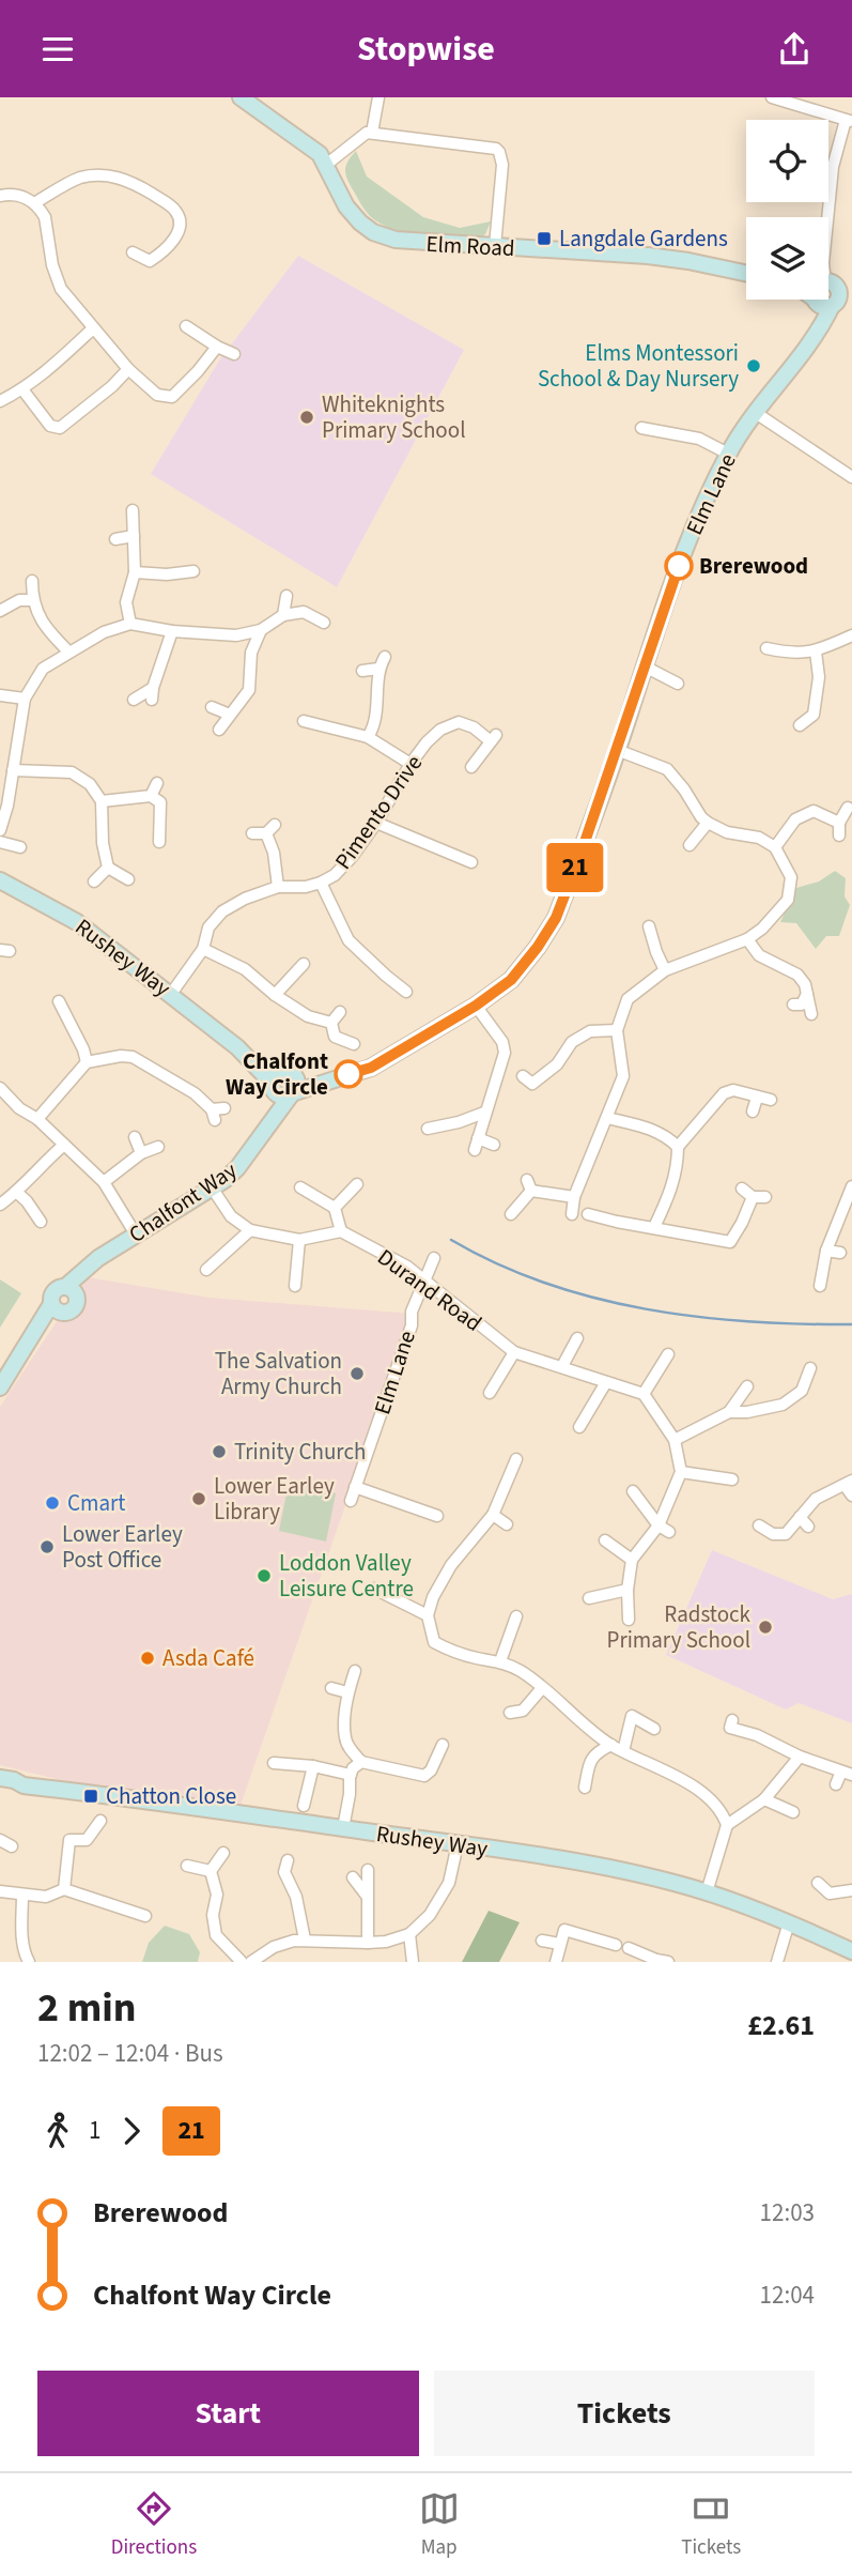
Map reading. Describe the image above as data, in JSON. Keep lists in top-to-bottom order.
{
  "streets": {
    "street": [
      "Elm Road",
      "Elm Lane",
      "Pimento Drive",
      "Rushey Way",
      "Chalfont Way",
      "Durand Road"
    ]
  },
  "crossings": [
    ["Elm Lane", "Durand Road"],
    ["Pimento Drive", "Rushey Way"],
    ["Rushey Way", "Chalfont Way"]
  ],
  "places": {
    "transit": ["Langdale Gardens", "Chatton Close"],
    "other": [
      "Elms Montessori School & Day Nursery",
      "Whiteknights Primary School",
      "Brerewood",
      "Chalfont Way Circle",
      "The Salvation Army Church",
      "Trinity Church",
      "Lower Earley Library",
      "Cmart",
      "Lower Earley Post Office",
      "Loddon Valley Leisure Centre",
      "Radstock Primary School",
      "Asda Café"
    ]
  },
  "lines": ["bus line 21"],
  "page": {
    "header": "Stopwise",
    "on_map": "21",
    "heading": ["2 min", "12:02 – 12:04 · Bus", "£2.61"],
    "legs": ["1", "21"],
    "list": [
      {
        "name": "Brerewood",
        "value": "12:03"
      },
      {
        "name": "Chalfont Way Circle",
        "value": "12:04"
      }
    ],
    "buttons": ["Start", "Tickets"],
    "tabs": ["Directions", "Map", "Tickets"]
  }
}
